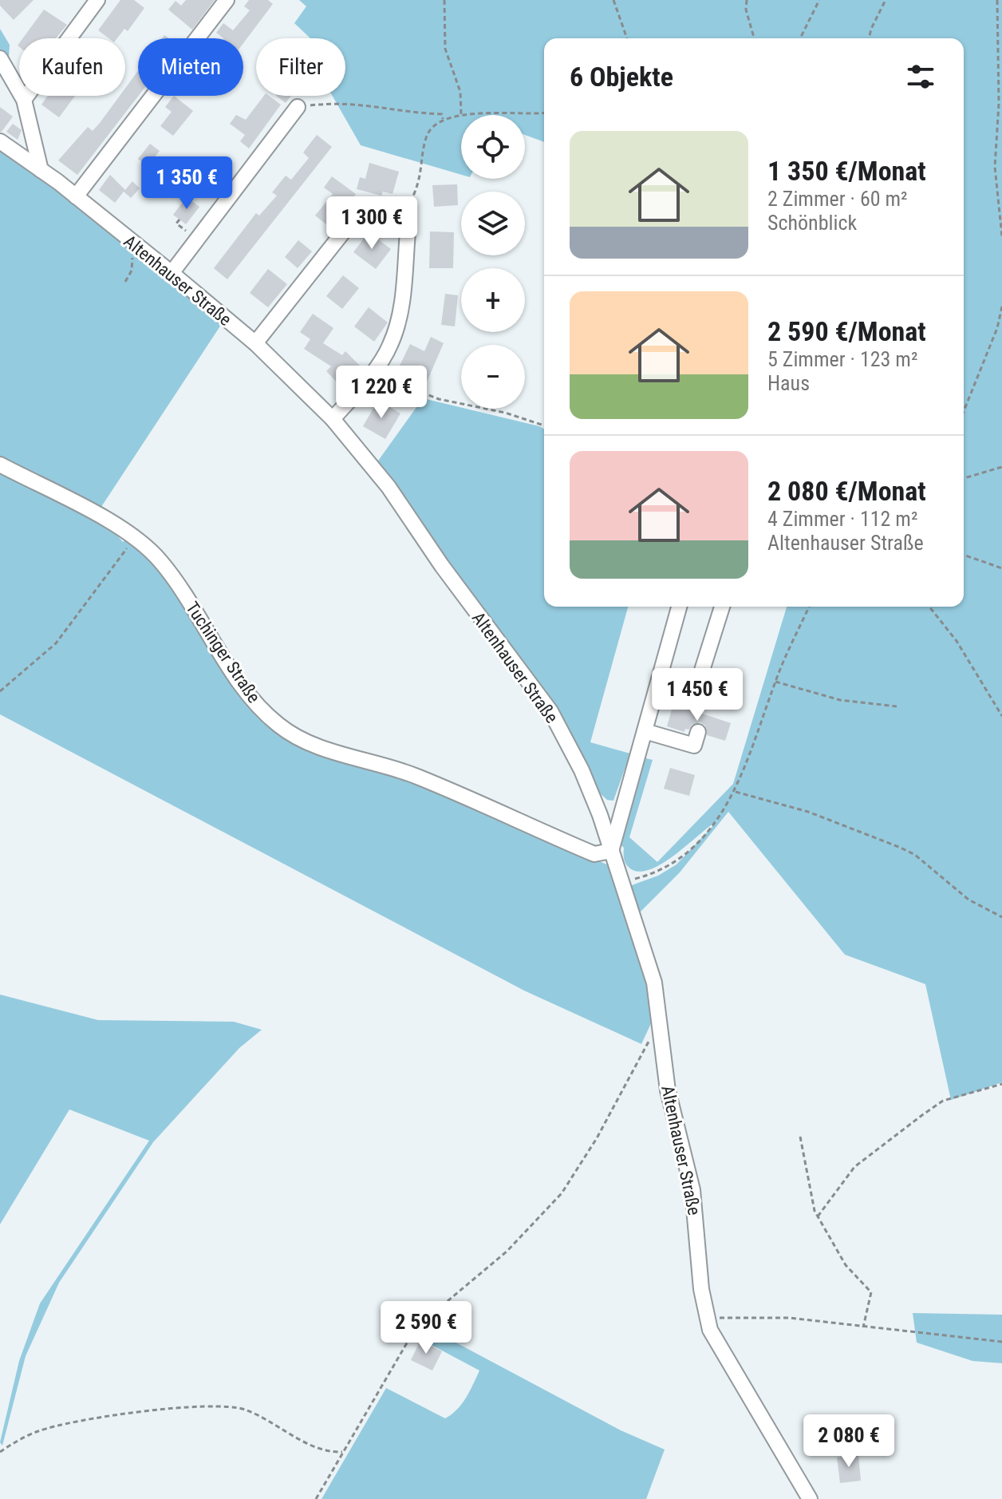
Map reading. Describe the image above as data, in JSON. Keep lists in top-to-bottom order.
{
  "streets": {
    "street": ["Altenhauser Straße", "Tuchinger Straße"]
  },
  "crossings": [
    ["Altenhauser Straße", "Tuchinger Straße"]
  ],
  "page": {
    "chip": ["Kaufen", "Mieten", "Filter"],
    "heading": "6 Objekte",
    "map_buttons": ["+", "−"],
    "list": [
      {
        "name": "1 350 €/Monat",
        "note": "2 Zimmer · 60 m² · Schönblick"
      },
      {
        "name": "2 590 €/Monat",
        "note": "5 Zimmer · 123 m² · Haus"
      },
      {
        "name": "2 080 €/Monat",
        "note": "4 Zimmer · 112 m² · Altenhauser Straße"
      }
    ],
    "price": [
      "1 350 €",
      "1 300 €",
      "1 220 €",
      "1 450 €",
      "2 590 €",
      "2 080 €"
    ]
  }
}
